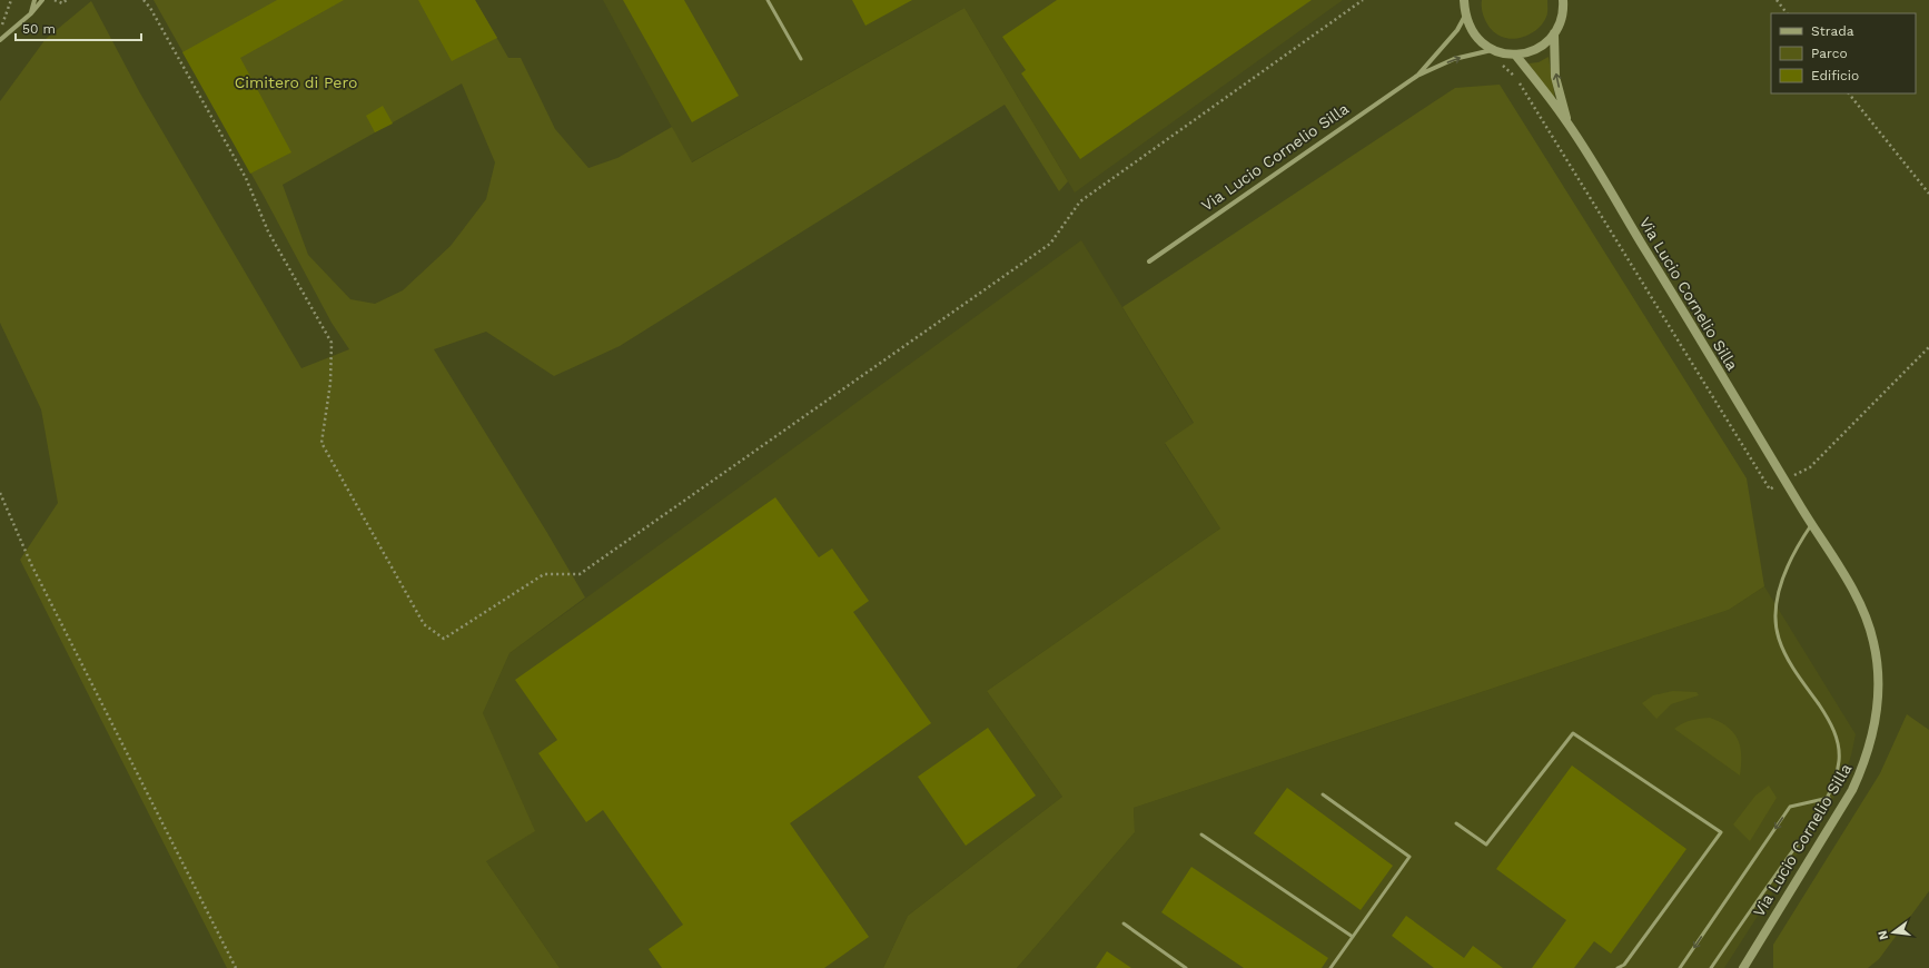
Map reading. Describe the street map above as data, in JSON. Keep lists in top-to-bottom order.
{
  "streets": {
    "street": ["Via Lucio Cornelio Silla"]
  },
  "parks": ["Cimitero di Pero"],
  "legend": ["Strada", "Parco", "Edificio"],
  "scale_bar": "50 m",
  "north": "left"
}
